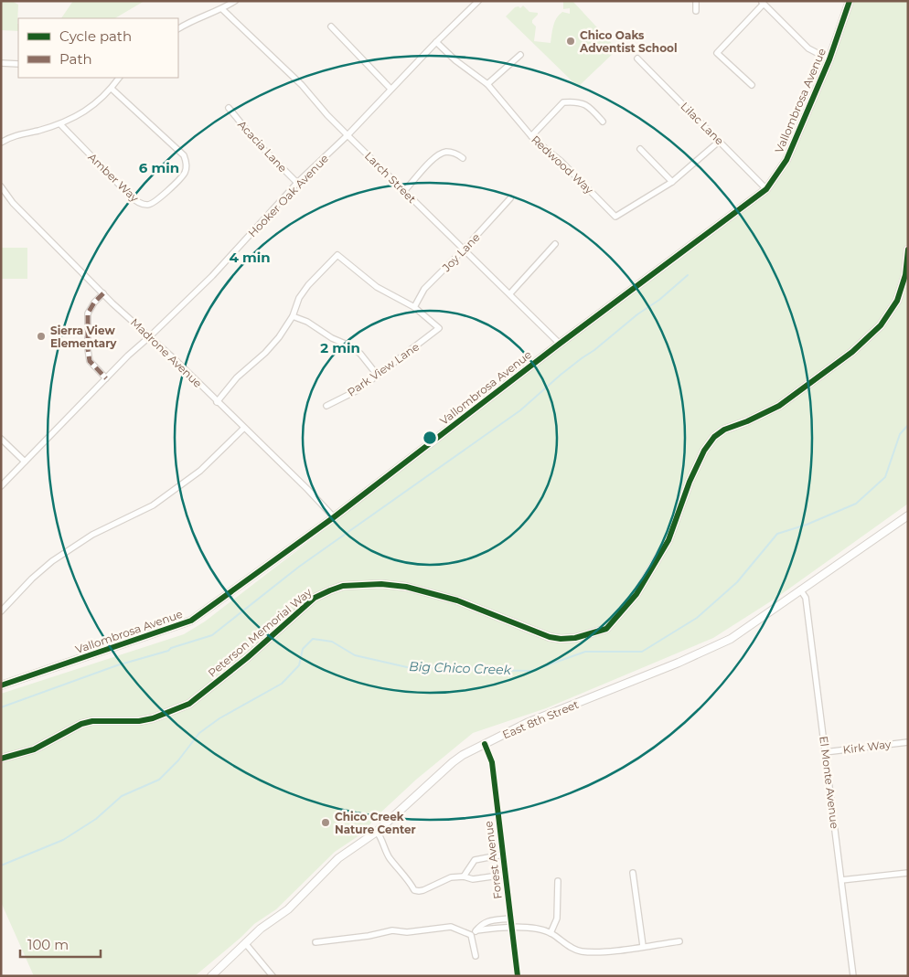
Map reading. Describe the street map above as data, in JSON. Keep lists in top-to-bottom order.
{
  "streets": {
    "street": [
      "Vallombrosa Avenue",
      "Lilac Lane",
      "Acacia Lane",
      "Redwood Way",
      "Amber Way",
      "Larch Street",
      "Hooker Oak Avenue",
      "Joy Lane",
      "Madrone Avenue",
      "Park View Lane",
      "Peterson Memorial Way",
      "East 8th Street",
      "Kirk Way",
      "El Monte Avenue",
      "Forest Avenue"
    ]
  },
  "crossings": [
    ["Vallombrosa Avenue", "Lilac Lane"],
    ["Vallombrosa Avenue", "Larch Street"],
    ["Vallombrosa Avenue", "Madrone Avenue"],
    ["Lilac Lane", "Redwood Way"],
    ["Acacia Lane", "Hooker Oak Avenue"],
    ["Redwood Way", "Hooker Oak Avenue"],
    ["Larch Street", "Hooker Oak Avenue"],
    ["Larch Street", "Joy Lane"],
    ["Hooker Oak Avenue", "Madrone Avenue"],
    ["Joy Lane", "Park View Lane"],
    ["East 8th Street", "El Monte Avenue"],
    ["East 8th Street", "Forest Avenue"],
    ["Kirk Way", "El Monte Avenue"]
  ],
  "water": ["Big Chico Creek"],
  "places": ["Chico Oaks Adventist School", "Sierra View Elementary", "Chico Creek Nature Center"],
  "legend": ["Cycle path", "Path"],
  "scale_bar": "100 m",
  "rings": ["6 min", "4 min", "2 min"]
}
